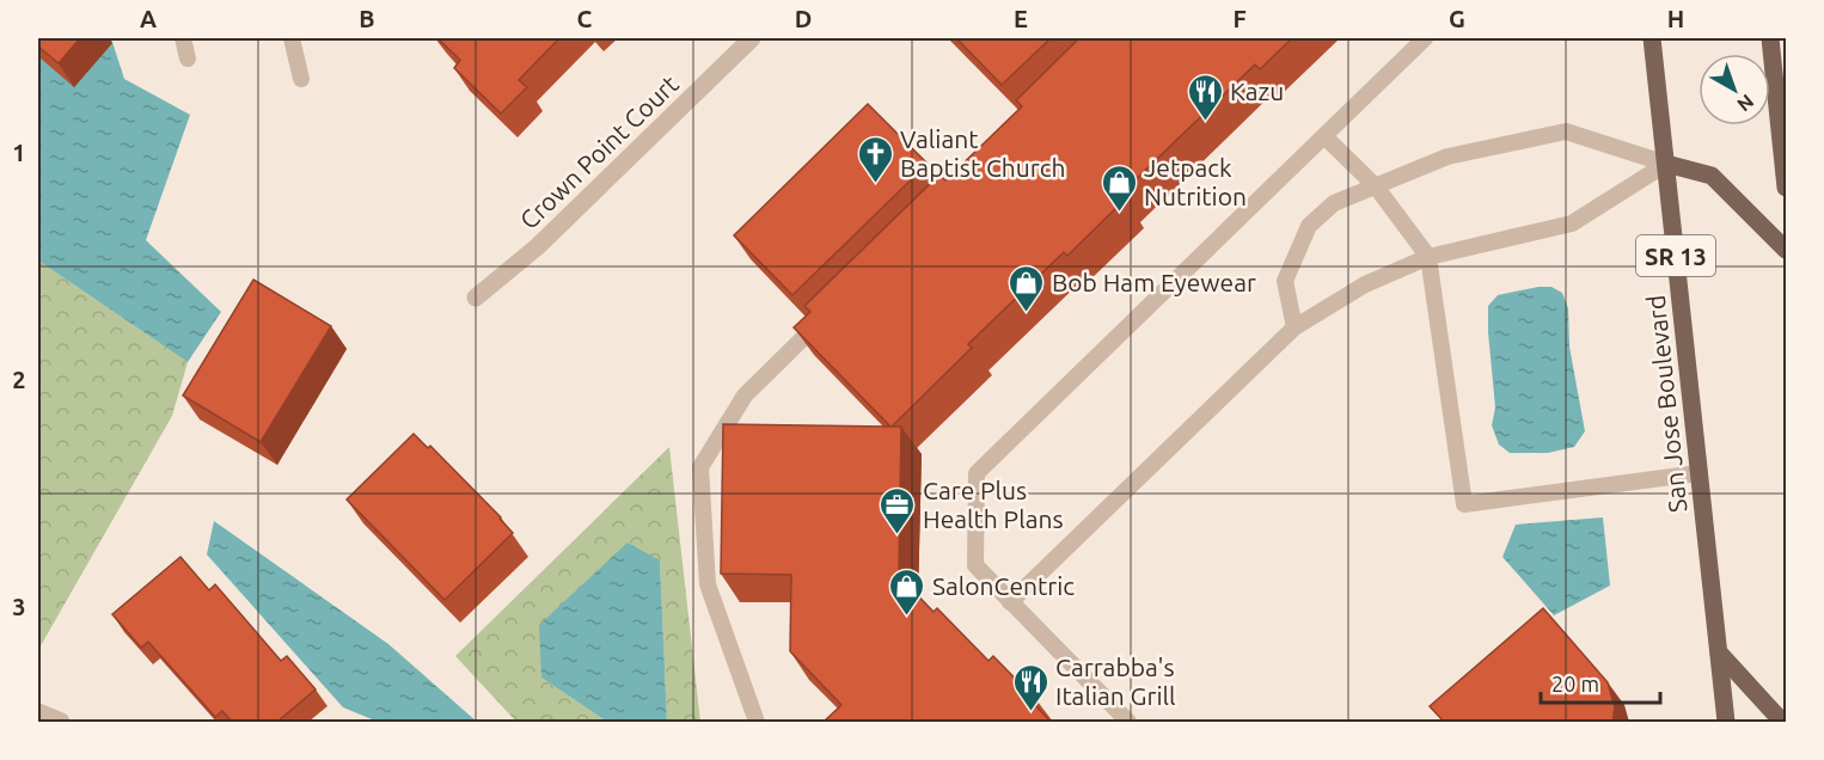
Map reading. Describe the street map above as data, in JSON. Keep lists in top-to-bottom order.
{
  "streets": {
    "main road": ["SR 13", "San Jose Boulevard"],
    "street": ["Crown Point Court"]
  },
  "places": {
    "restaurant": ["Kazu", "Carrabba's Italian Grill"],
    "church": ["Valiant Baptist Church"],
    "shop": ["Jetpack Nutrition", "Bob Ham Eyewear", "SalonCentric"],
    "office": ["Care Plus Health Plans"]
  },
  "scale_bar": "20 m",
  "north": "bottom right",
  "grid": {
    "columns": [
      "A",
      "B",
      "C",
      "D",
      "E",
      "F",
      "G",
      "H"
    ],
    "rows": ["1", "2", "3"]
  }
}
